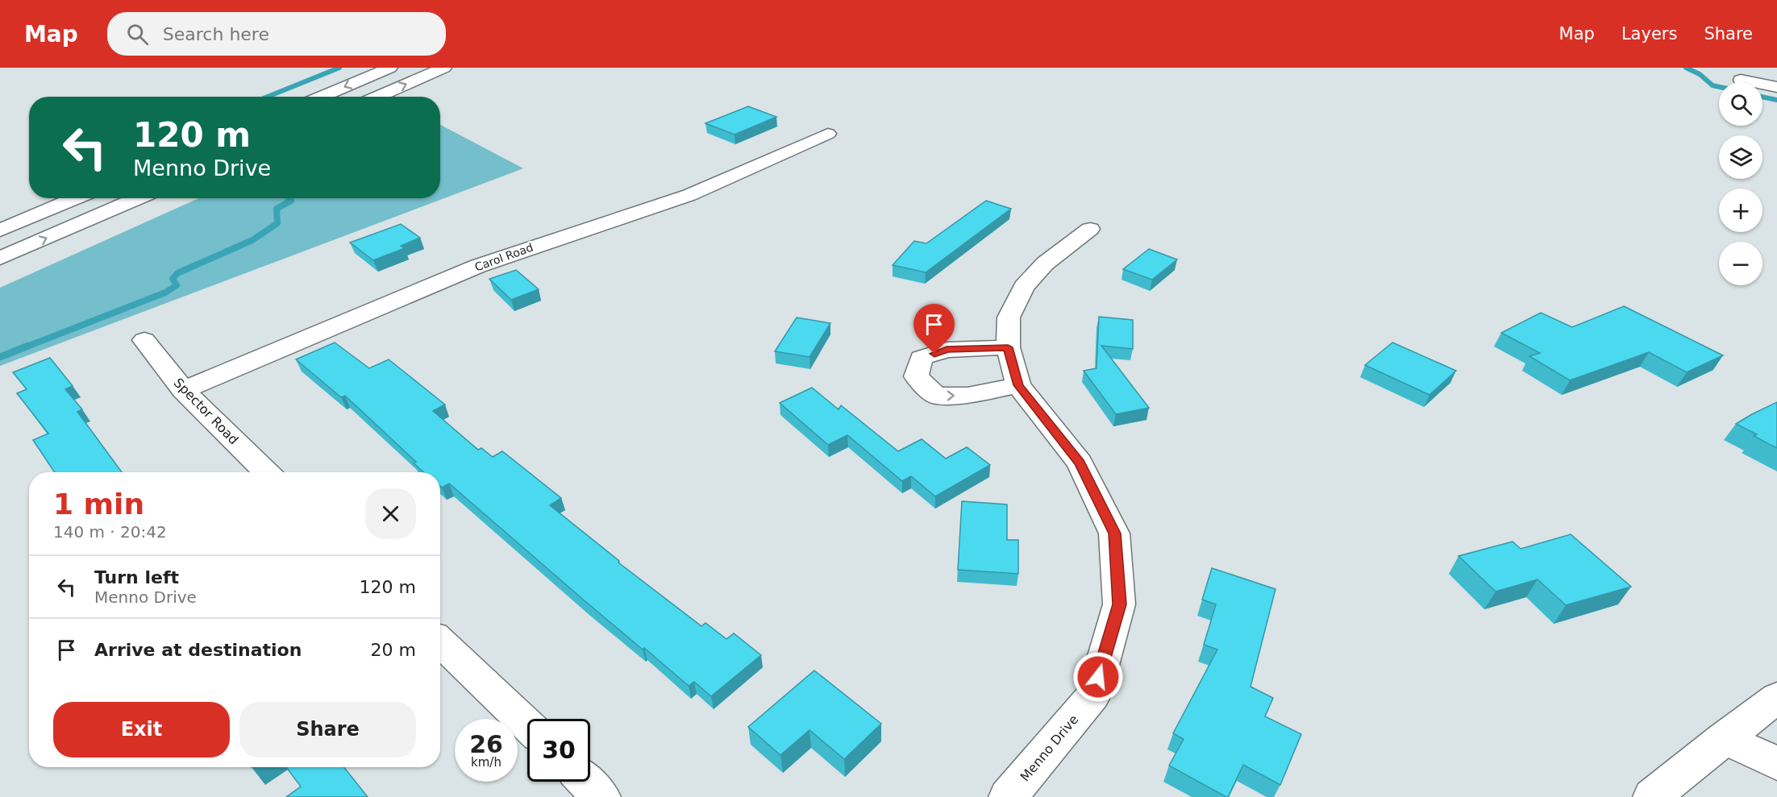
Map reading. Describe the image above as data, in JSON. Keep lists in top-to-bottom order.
{
  "streets": {
    "main road": ["Carol Road", "Spector Road", "Menno Drive"]
  },
  "crossings": [
    ["Carol Road", "Spector Road"]
  ],
  "page": {
    "header": "Map",
    "search": "Search here",
    "nav": ["Map", "Layers", "Share"],
    "map_buttons": ["+", "−"],
    "turn": ["120 m", "Menno Drive"],
    "heading": ["1 min", "140 m · 20:42"],
    "list": [
      {
        "name": "Turn left",
        "note": "Menno Drive",
        "value": "120 m"
      },
      {
        "name": "Arrive at destination",
        "value": "20 m"
      }
    ],
    "buttons": ["Exit", "Share"],
    "speed": "26 km/h",
    "limit": "30"
  }
}
